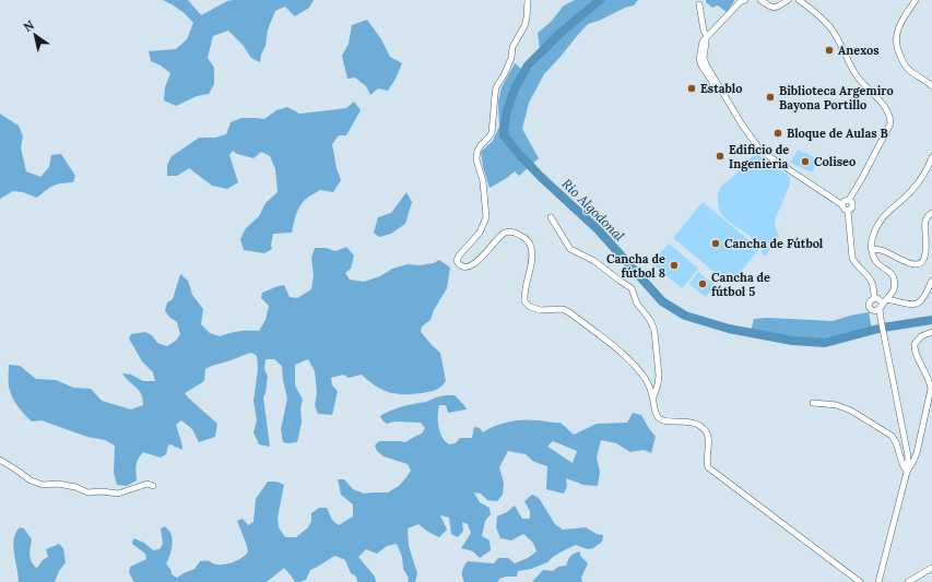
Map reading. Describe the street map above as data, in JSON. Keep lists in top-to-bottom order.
{
  "water": ["Río Algodonal"],
  "places": [
    "Anexos",
    "Establo",
    "Biblioteca Argemiro Bayona Portillo",
    "Bloque de Aulas B",
    "Edificio de Ingenieria",
    "Coliseo",
    "Cancha de Fútbol",
    "Cancha de fútbol 8",
    "Cancha de fútbol 5"
  ],
  "north": "top left"
}
